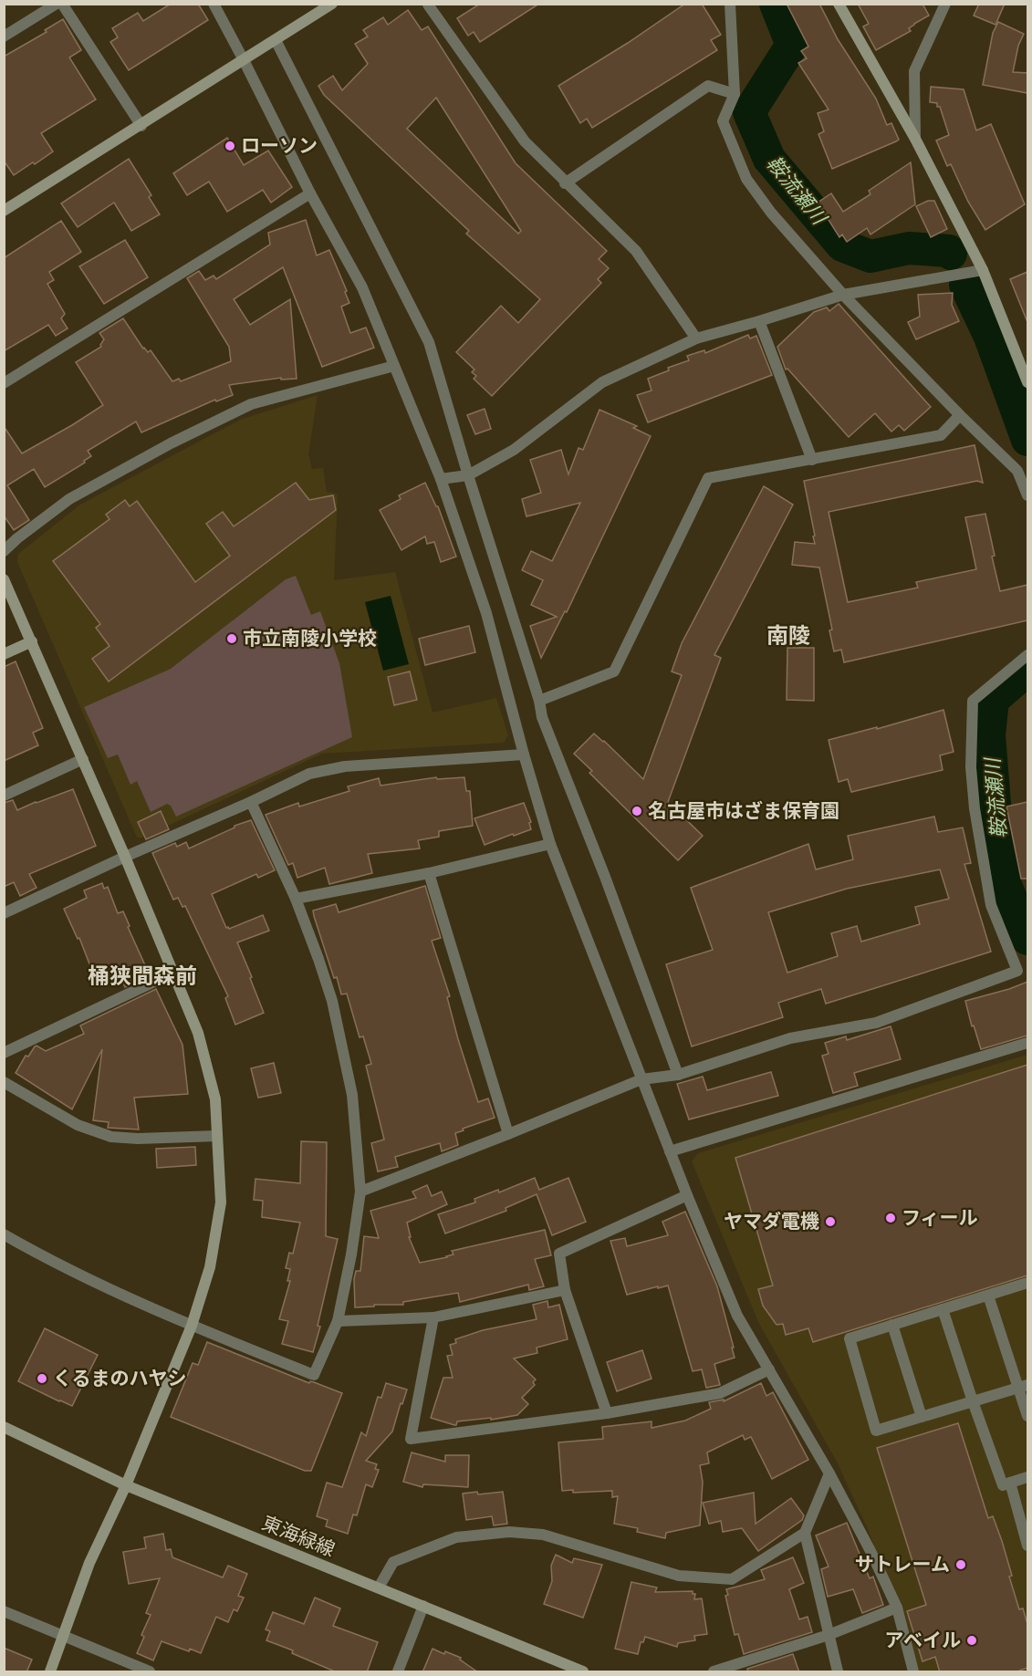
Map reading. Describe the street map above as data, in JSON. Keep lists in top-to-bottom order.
{
  "streets": {
    "street": ["東海緑線"]
  },
  "districts": ["南陵", "桶狭間森前"],
  "water": ["鞍流瀬川"],
  "places": [
    "ローソン",
    "市立南陵小学校",
    "名古屋市はざま保育園",
    "フィール",
    "ヤマダ電機",
    "くるまのハヤシ",
    "サトレーム",
    "アベイル"
  ]
}
